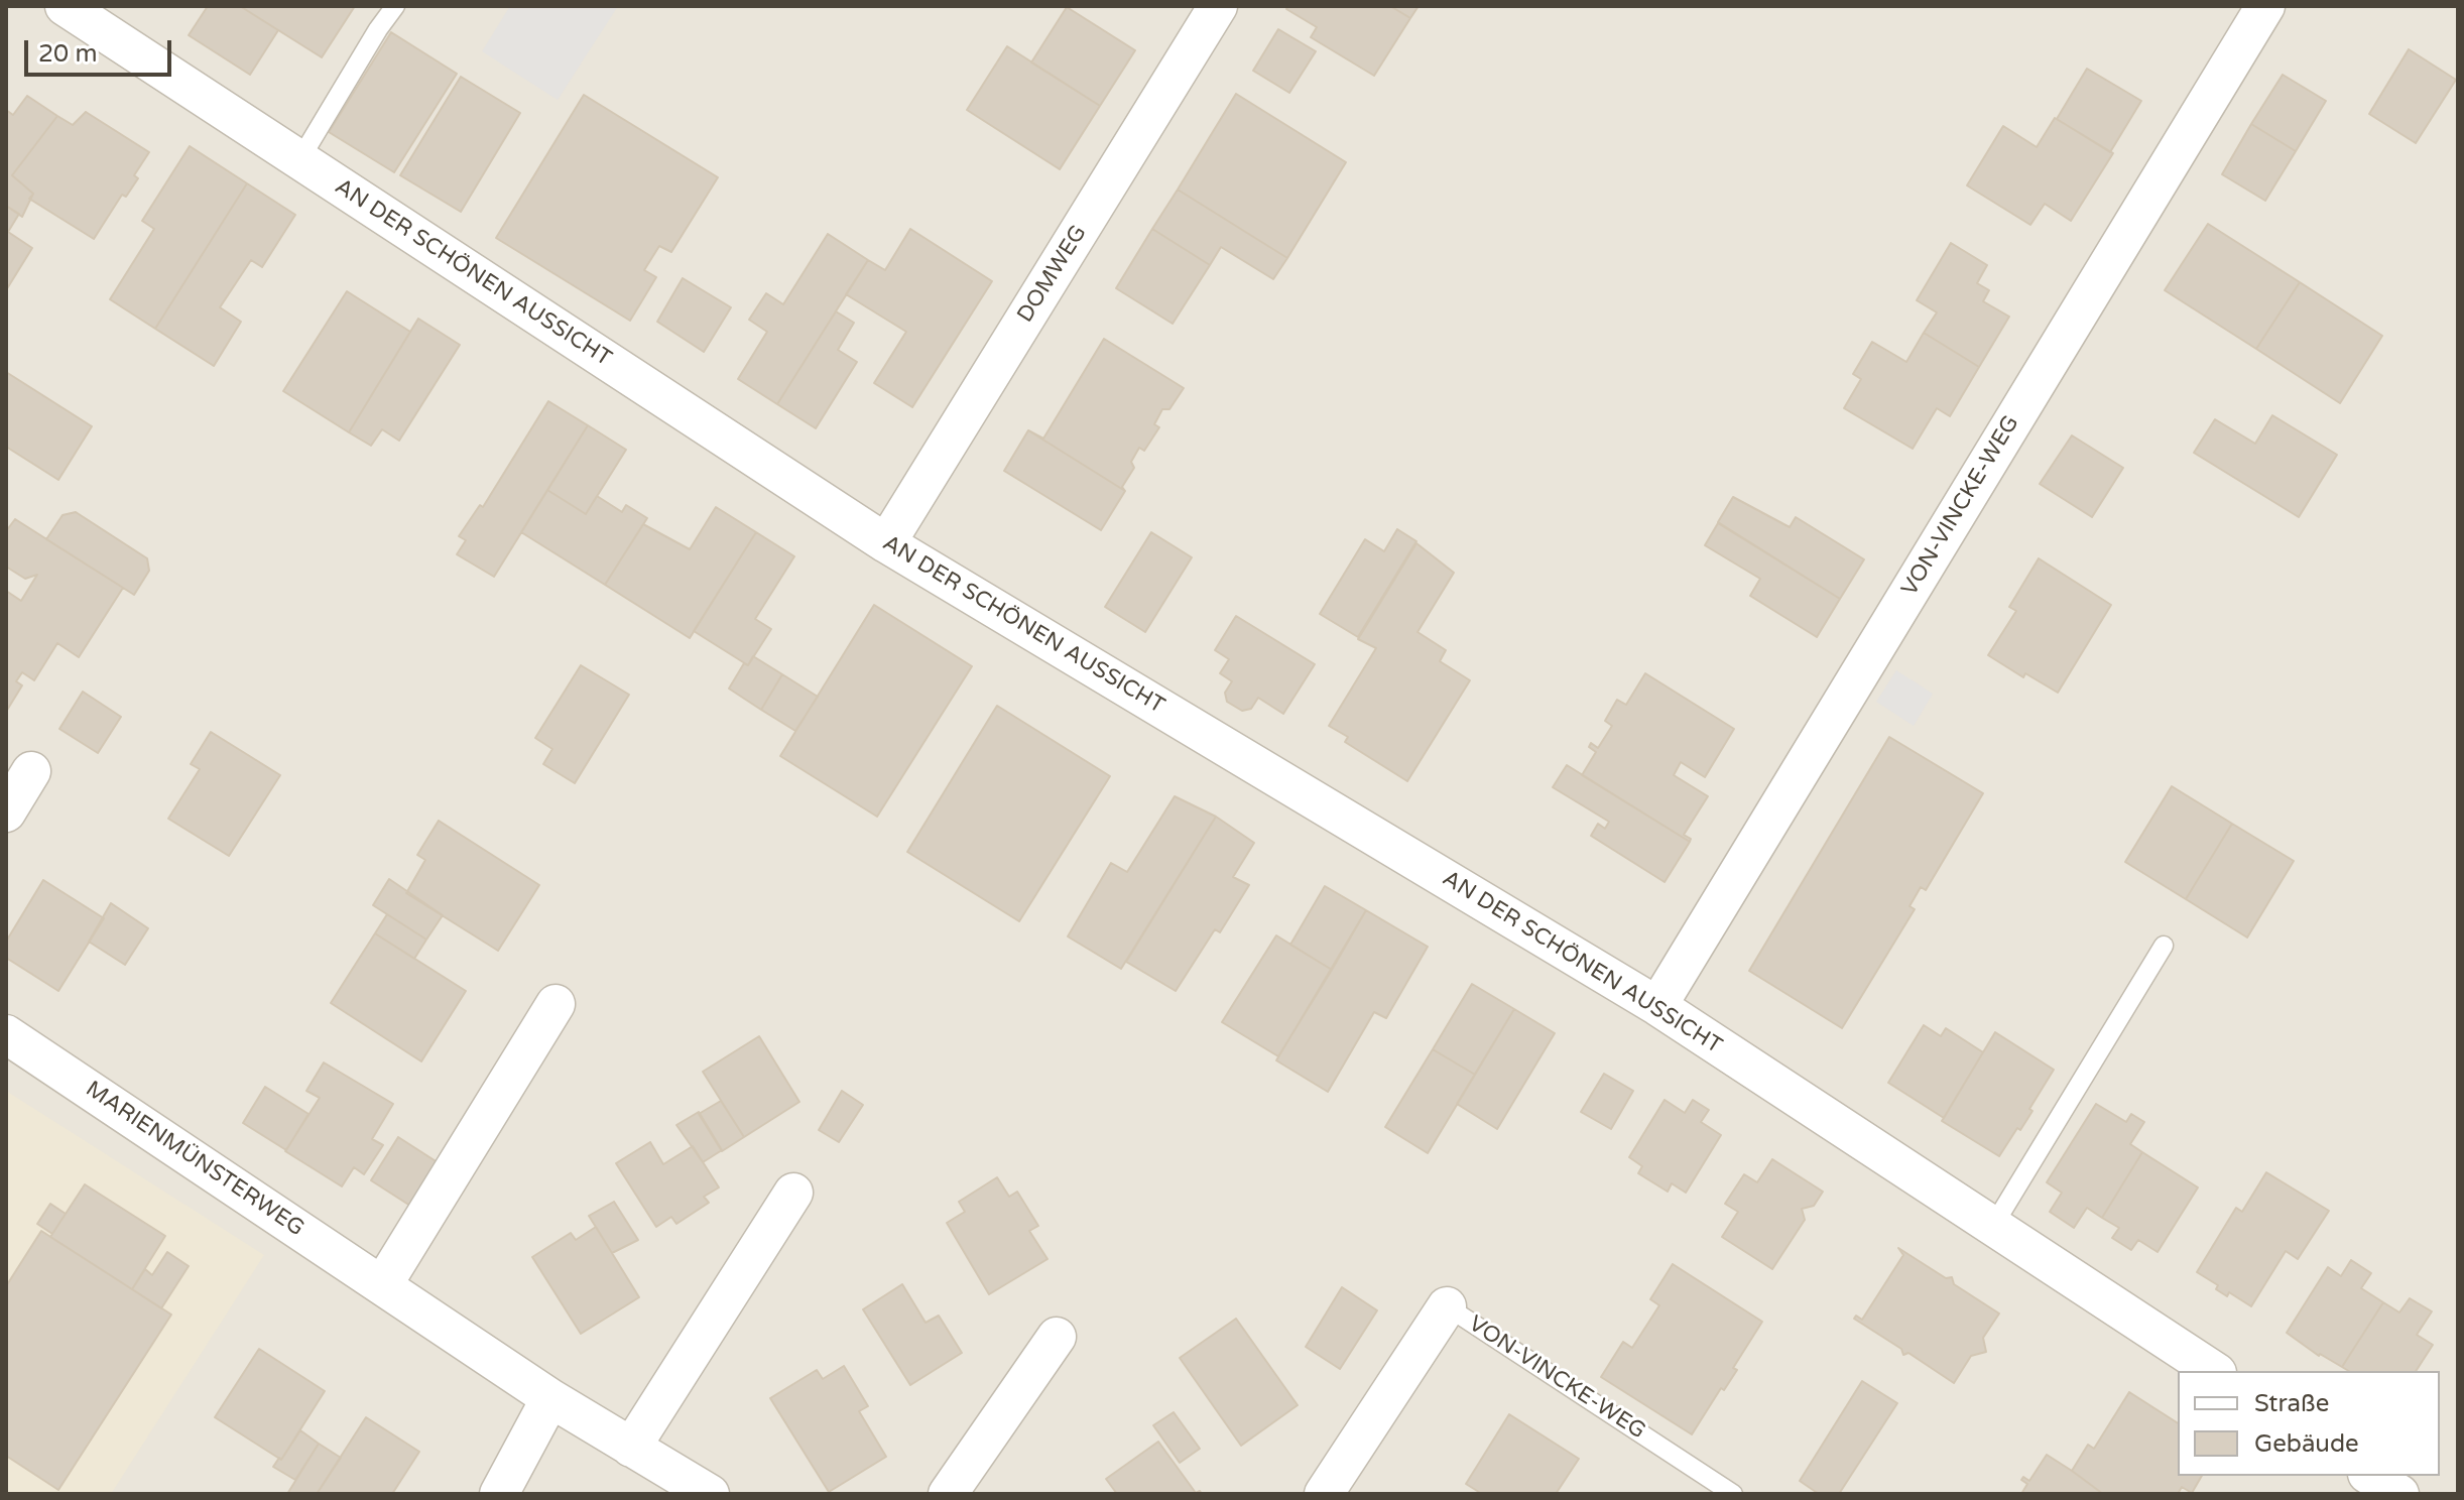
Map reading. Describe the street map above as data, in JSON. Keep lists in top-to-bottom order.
{
  "streets": {
    "street": [
      "AN DER SCHÖNEN AUSSICHT",
      "DOMWEG",
      "VON-VINCKE-WEG",
      "MARIENMÜNSTERWEG"
    ]
  },
  "crossings": [
    ["AN DER SCHÖNEN AUSSICHT", "DOMWEG"],
    ["AN DER SCHÖNEN AUSSICHT", "VON-VINCKE-WEG"]
  ],
  "legend": ["Straße", "Gebäude"],
  "scale_bar": "20 m"
}
